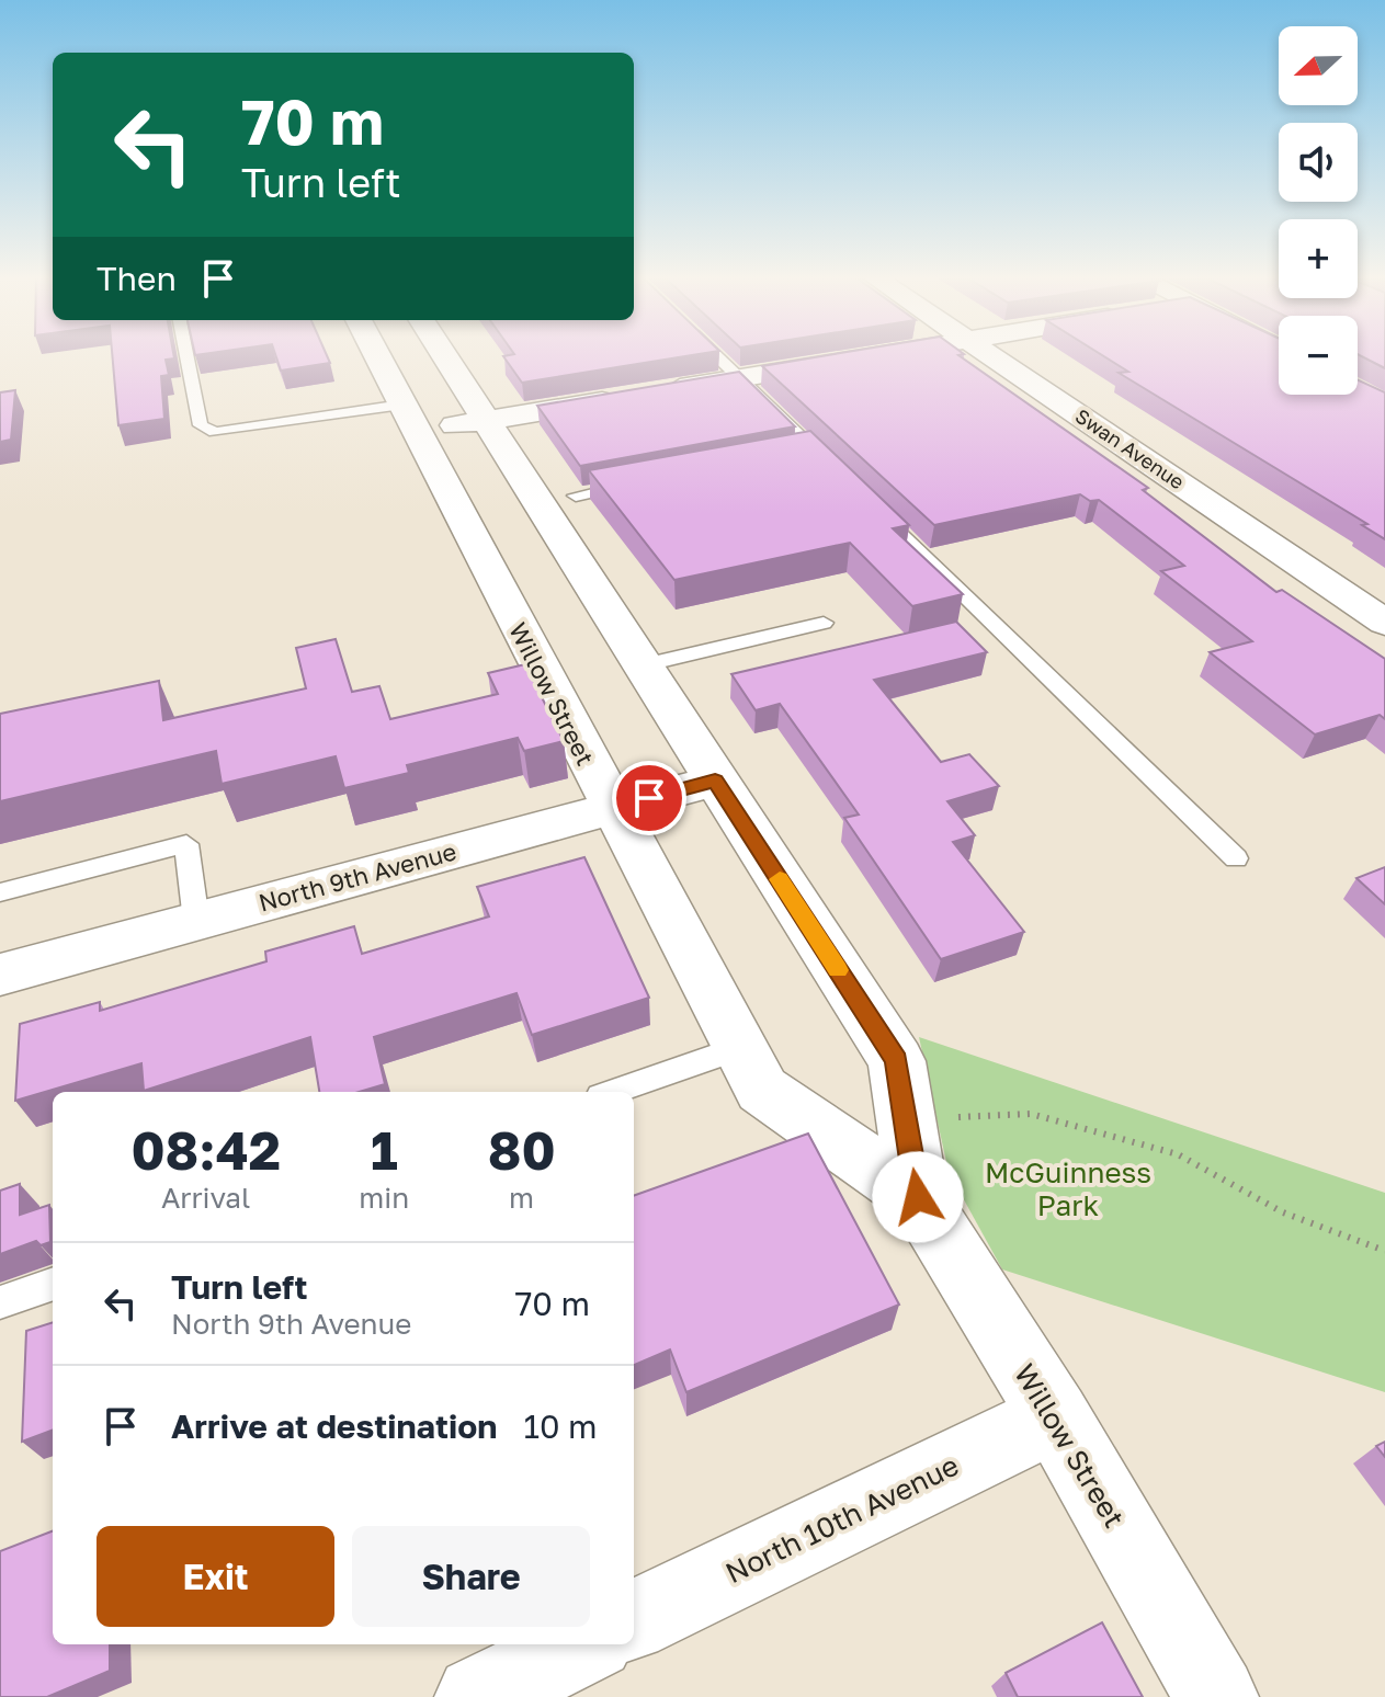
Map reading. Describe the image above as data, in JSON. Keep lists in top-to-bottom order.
{
  "streets": {
    "street": [
      "Swan Avenue",
      "Willow Street",
      "North 9th Avenue",
      "North 10th Avenue"
    ]
  },
  "crossings": [
    ["Willow Street", "North 9th Avenue"],
    ["Willow Street", "North 10th Avenue"]
  ],
  "parks": ["McGuinness Park"],
  "north": "left",
  "page": {
    "map_buttons": ["+", "−"],
    "turn": ["70 m", "Turn left"],
    "then": "Then",
    "eta": [
      "08:42",
      "Arrival",
      "1",
      "min",
      "80",
      "m"
    ],
    "list": [
      {
        "name": "Turn left",
        "note": "North 9th Avenue",
        "value": "70 m"
      },
      {
        "name": "Arrive at destination",
        "value": "10 m"
      }
    ],
    "buttons": ["Exit", "Share"]
  }
}
